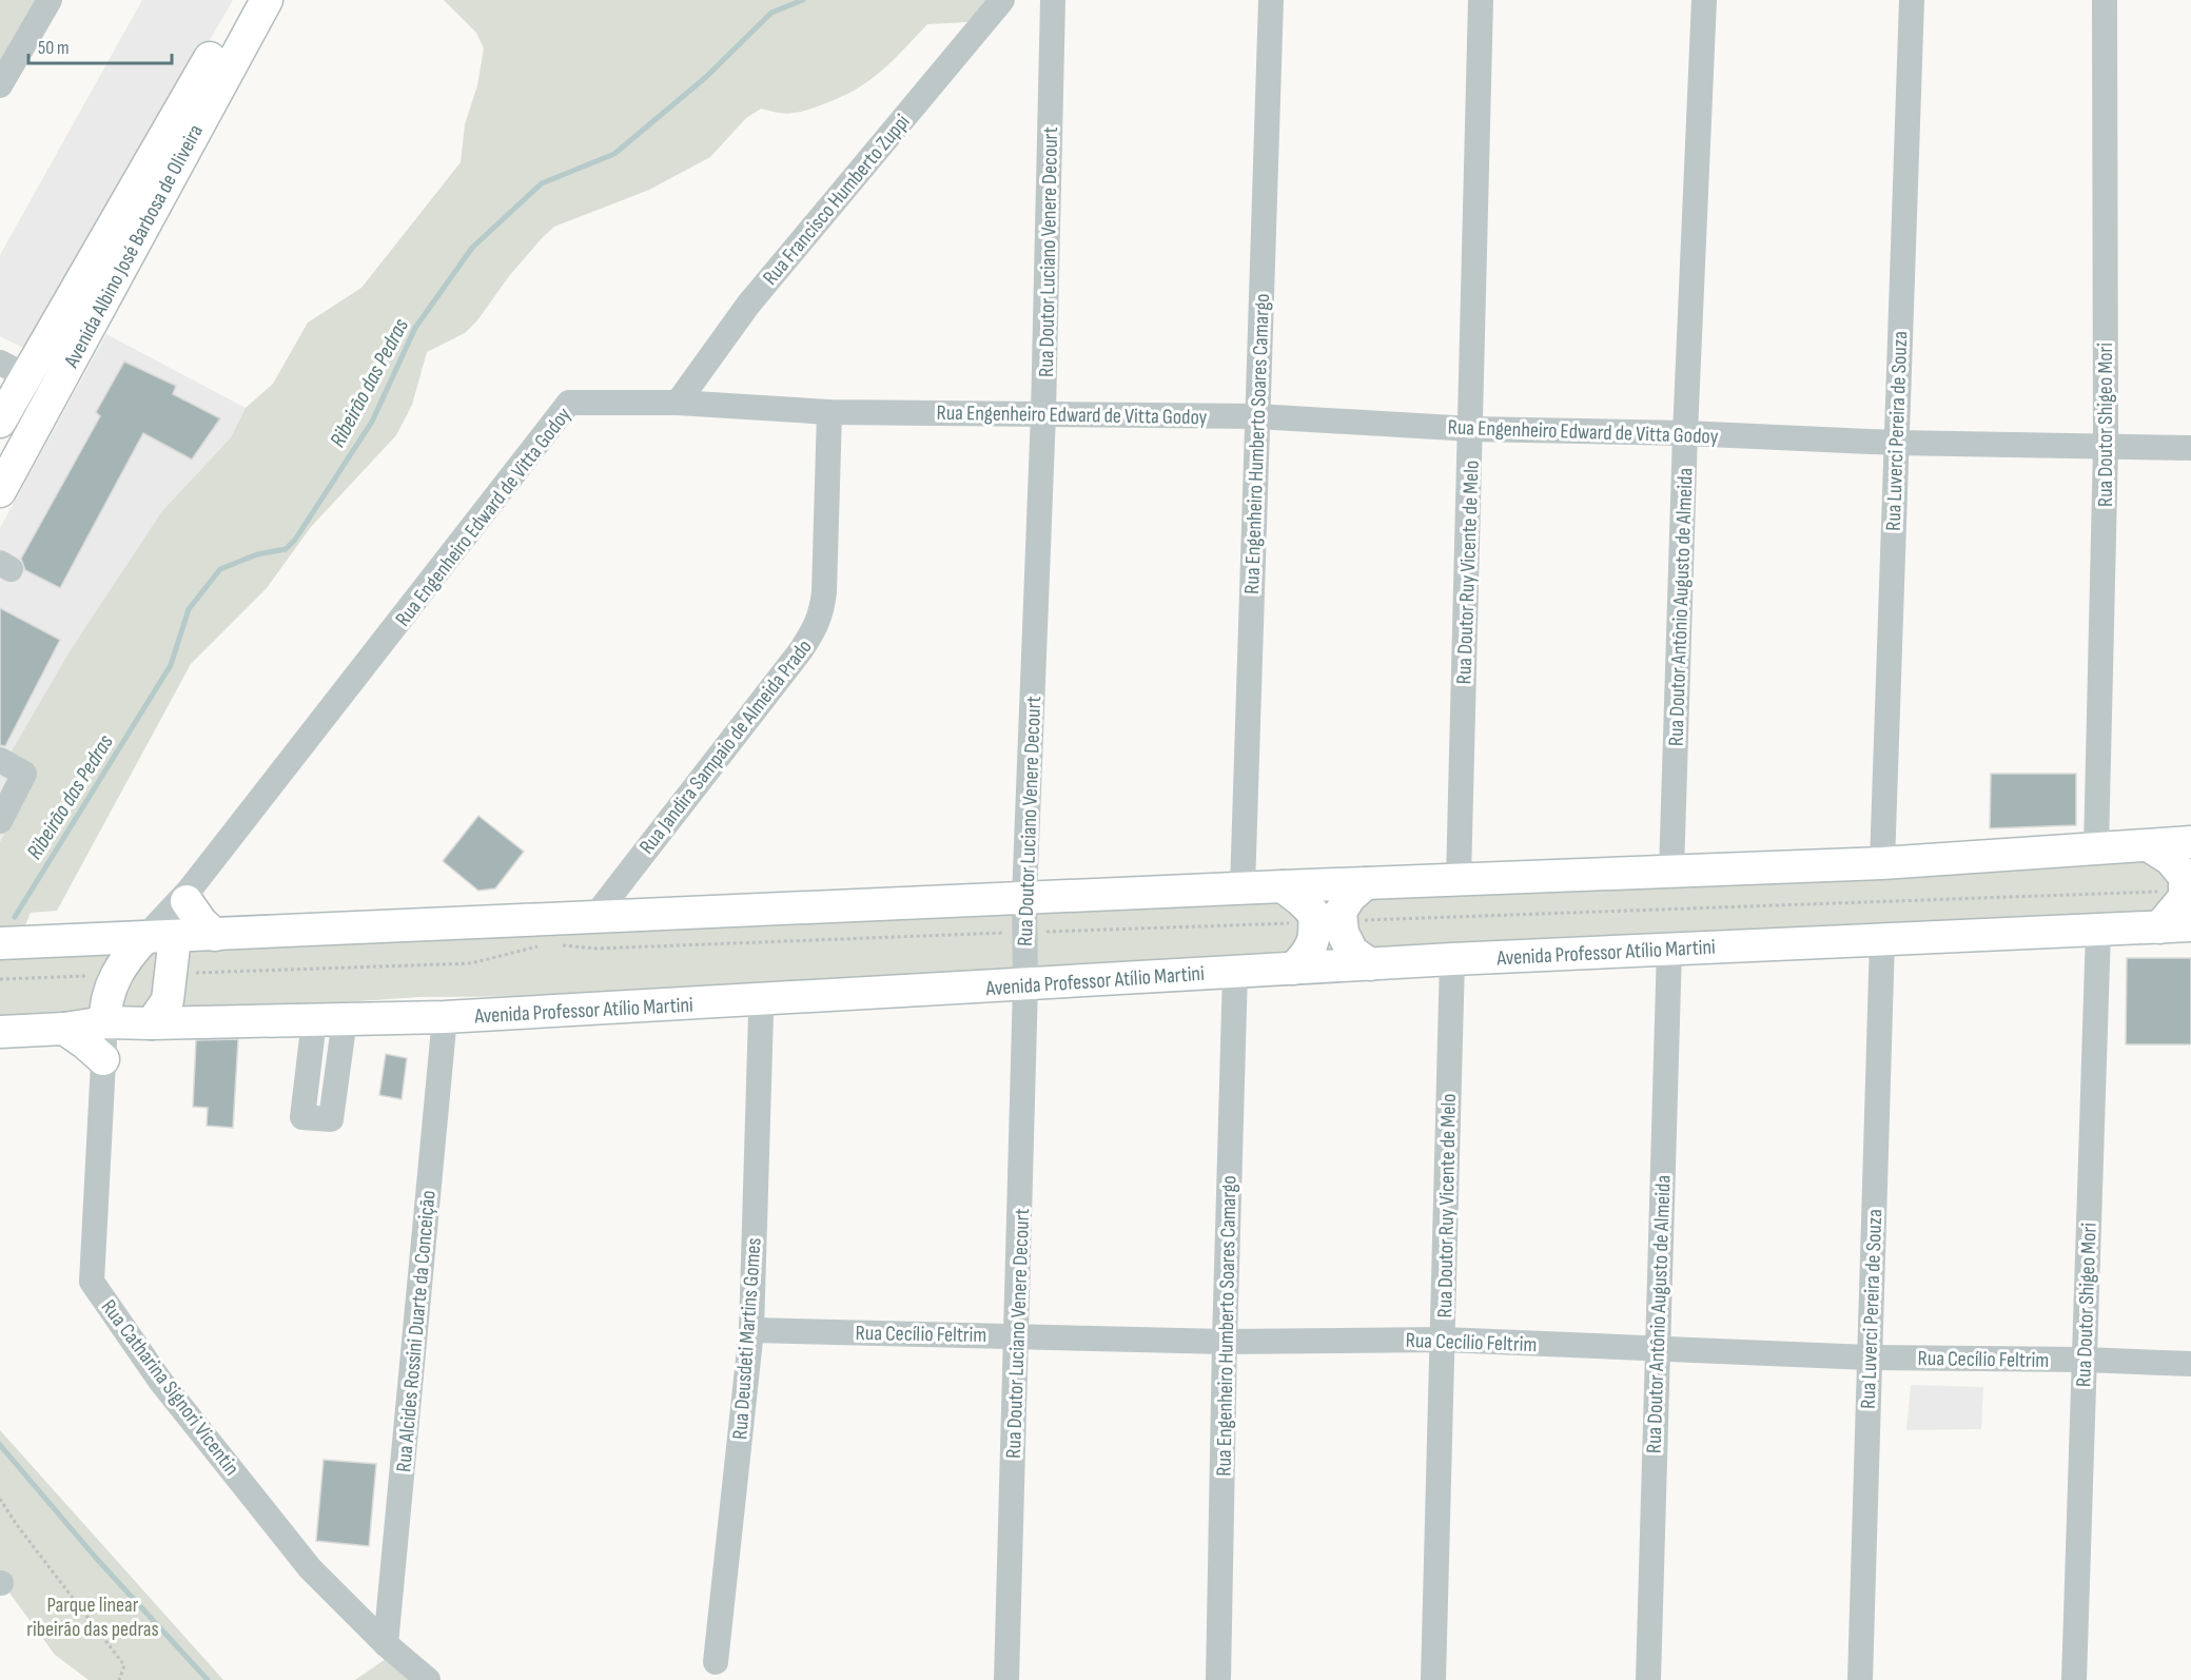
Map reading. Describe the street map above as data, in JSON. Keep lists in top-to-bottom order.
{
  "streets": {
    "main road": ["Avenida Albino José Barbosa de Oliveira", "Avenida Professor Atílio Martini"],
    "street": [
      "Rua Francisco Humberto Zuppi",
      "Rua Doutor Luciano Venere Decourt",
      "Rua Engenheiro Edward de Vitta Godoy",
      "Rua Doutor Shigeo Mori",
      "Rua Luverci Pereira de Souza",
      "Rua Engenheiro Humberto Soares Camargo",
      "Rua Doutor Ruy Vicente de Melo",
      "Rua Doutor Antônio Augusto de Almeida",
      "Rua Jandira Sampaio de Almeida Prado",
      "Rua Alcides Rossini Duarte da Conceição",
      "Rua Cecílio Feltrim",
      "Rua Deusdeti Martins Gomes",
      "Rua Catharina Signori Vicentin"
    ]
  },
  "crossings": [
    ["Rua Francisco Humberto Zuppi", "Rua Engenheiro Edward de Vitta Godoy"],
    ["Rua Doutor Luciano Venere Decourt", "Rua Engenheiro Edward de Vitta Godoy"],
    ["Rua Doutor Luciano Venere Decourt", "Avenida Professor Atílio Martini"],
    ["Rua Doutor Luciano Venere Decourt", "Rua Cecílio Feltrim"],
    ["Rua Engenheiro Edward de Vitta Godoy", "Rua Doutor Shigeo Mori"],
    ["Rua Engenheiro Edward de Vitta Godoy", "Rua Luverci Pereira de Souza"],
    ["Rua Engenheiro Edward de Vitta Godoy", "Rua Engenheiro Humberto Soares Camargo"],
    ["Rua Engenheiro Edward de Vitta Godoy", "Rua Doutor Ruy Vicente de Melo"],
    ["Rua Engenheiro Edward de Vitta Godoy", "Rua Doutor Antônio Augusto de Almeida"],
    ["Rua Engenheiro Edward de Vitta Godoy", "Rua Jandira Sampaio de Almeida Prado"],
    ["Rua Doutor Shigeo Mori", "Avenida Professor Atílio Martini"],
    ["Rua Doutor Shigeo Mori", "Rua Cecílio Feltrim"],
    ["Rua Luverci Pereira de Souza", "Avenida Professor Atílio Martini"],
    ["Rua Luverci Pereira de Souza", "Rua Cecílio Feltrim"],
    ["Rua Engenheiro Humberto Soares Camargo", "Avenida Professor Atílio Martini"],
    ["Rua Engenheiro Humberto Soares Camargo", "Rua Cecílio Feltrim"],
    ["Rua Doutor Ruy Vicente de Melo", "Avenida Professor Atílio Martini"],
    ["Rua Doutor Ruy Vicente de Melo", "Rua Cecílio Feltrim"],
    ["Rua Doutor Antônio Augusto de Almeida", "Avenida Professor Atílio Martini"],
    ["Rua Doutor Antônio Augusto de Almeida", "Rua Cecílio Feltrim"],
    ["Avenida Professor Atílio Martini", "Rua Alcides Rossini Duarte da Conceição"],
    ["Avenida Professor Atílio Martini", "Rua Catharina Signori Vicentin"],
    ["Rua Alcides Rossini Duarte da Conceição", "Rua Catharina Signori Vicentin"],
    ["Rua Cecílio Feltrim", "Rua Deusdeti Martins Gomes"]
  ],
  "water": ["Ribeirão das Pedras"],
  "parks": ["Parque linear ribeirão das pedras"],
  "scale_bar": "50 m"
}
